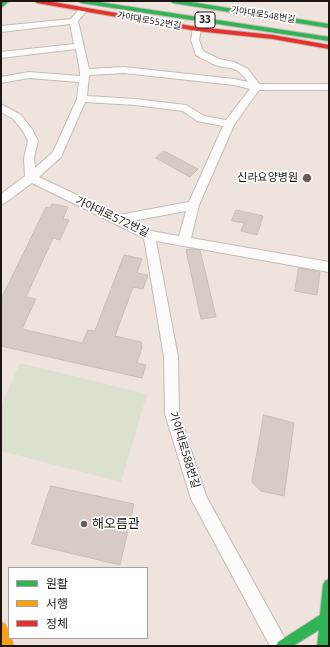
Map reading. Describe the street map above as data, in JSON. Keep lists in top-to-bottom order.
{
  "streets": {
    "main road": ["가야대로548번길", "33", "가야대로552번길"],
    "street": ["가야대로572번길", "가야대로588번길"]
  },
  "crossings": [
    ["33", "가야대로552번길"],
    ["가야대로572번길", "가야대로588번길"]
  ],
  "places": ["신라요양병원", "해오름관"],
  "legend": ["원활", "서행", "정체"]
}
